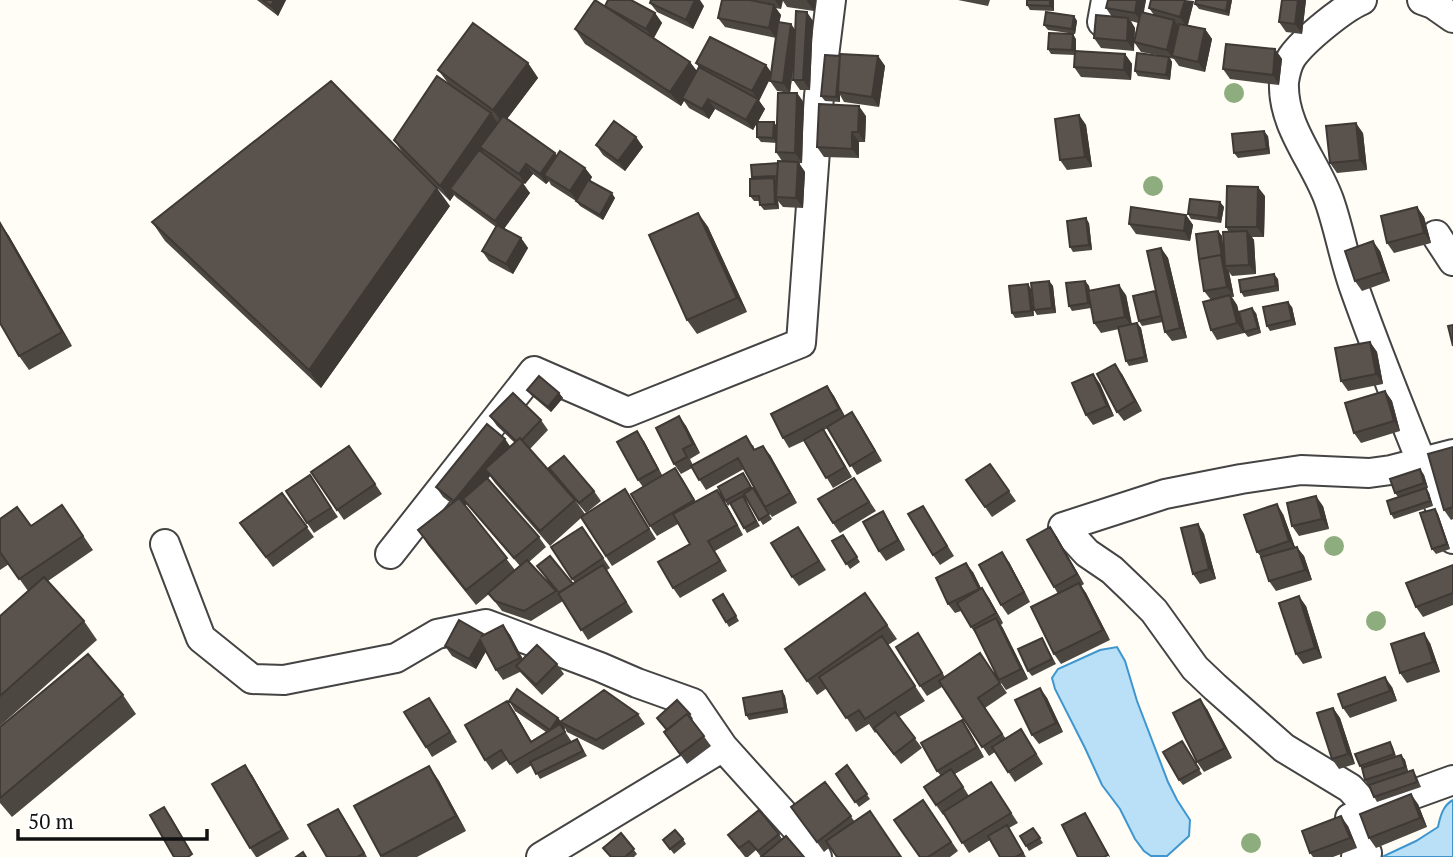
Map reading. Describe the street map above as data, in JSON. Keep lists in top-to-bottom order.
{
  "scale_bar": "50 m"
}
